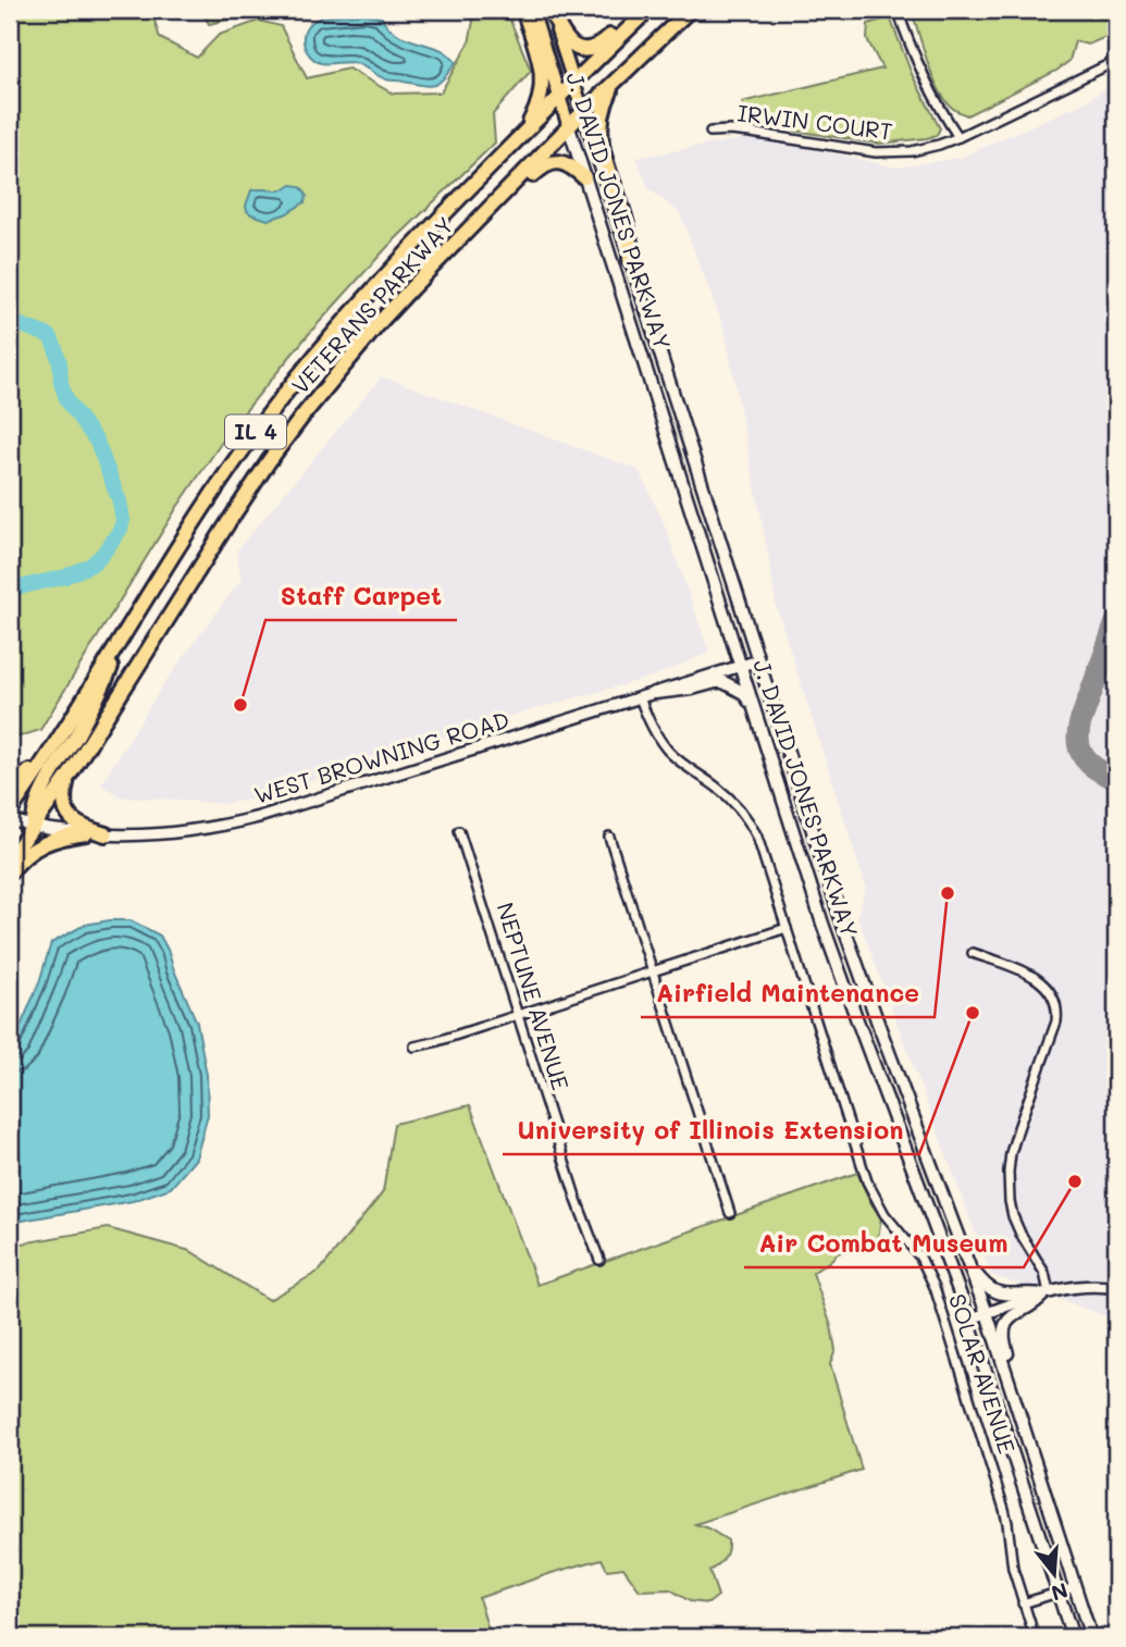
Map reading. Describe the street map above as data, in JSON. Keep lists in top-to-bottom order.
{
  "streets": {
    "highway": ["VETERANS PARKWAY", "IL 4"],
    "main road": ["J. DAVID JONES PARKWAY"],
    "street": [
      "IRWIN COURT",
      "WEST BROWNING ROAD",
      "NEPTUNE AVENUE",
      "SOLAR AVENUE"
    ]
  },
  "crossings": [
    ["J. DAVID JONES PARKWAY", "VETERANS PARKWAY"],
    ["J. DAVID JONES PARKWAY", "WEST BROWNING ROAD"],
    ["VETERANS PARKWAY", "WEST BROWNING ROAD"],
    ["WEST BROWNING ROAD", "SOLAR AVENUE"]
  ],
  "places": [
    "Staff Carpet",
    "Airfield Maintenance",
    "University of Illinois Extension",
    "Air Combat Museum"
  ],
  "north": "bottom"
}
